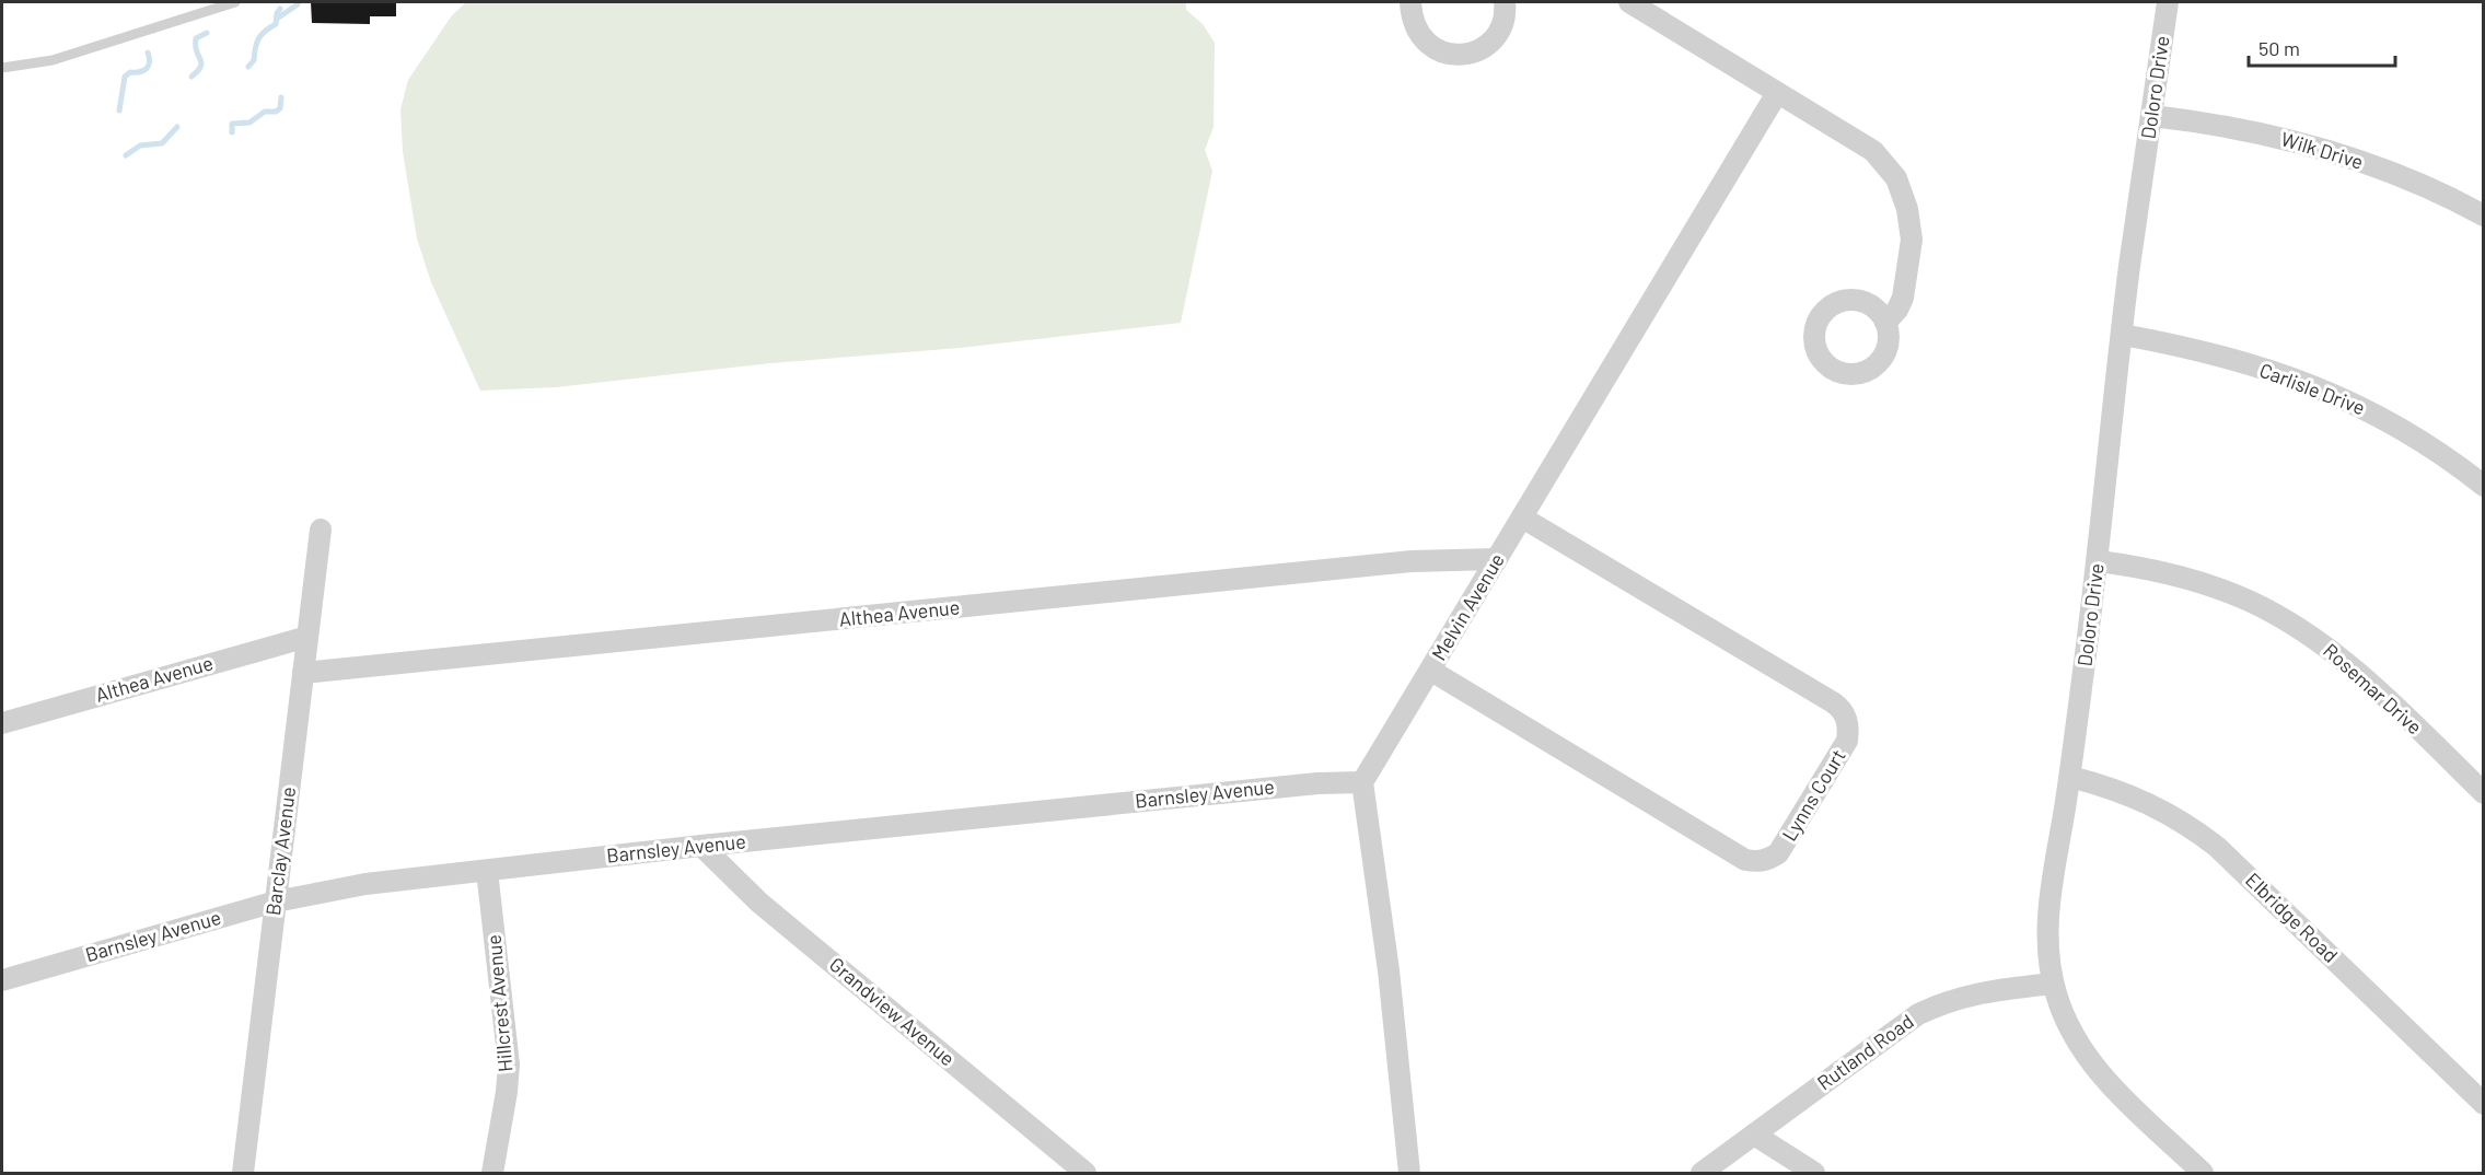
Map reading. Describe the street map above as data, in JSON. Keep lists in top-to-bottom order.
{
  "streets": {
    "street": [
      "Doloro Drive",
      "Wilk Drive",
      "Carlisle Drive",
      "Melvin Avenue",
      "Althea Avenue",
      "Rosemar Drive",
      "Barnsley Avenue",
      "Lynns Court",
      "Barclay Avenue",
      "Elbridge Road",
      "Hillcrest Avenue",
      "Grandview Avenue",
      "Rutland Road"
    ]
  },
  "crossings": [
    ["Doloro Drive", "Wilk Drive"],
    ["Doloro Drive", "Carlisle Drive"],
    ["Doloro Drive", "Rosemar Drive"],
    ["Doloro Drive", "Elbridge Road"],
    ["Doloro Drive", "Rutland Road"],
    ["Melvin Avenue", "Althea Avenue"],
    ["Melvin Avenue", "Barnsley Avenue"],
    ["Melvin Avenue", "Lynns Court"],
    ["Althea Avenue", "Barclay Avenue"],
    ["Barnsley Avenue", "Barclay Avenue"],
    ["Barnsley Avenue", "Hillcrest Avenue"],
    ["Barnsley Avenue", "Grandview Avenue"]
  ],
  "scale_bar": "50 m"
}
